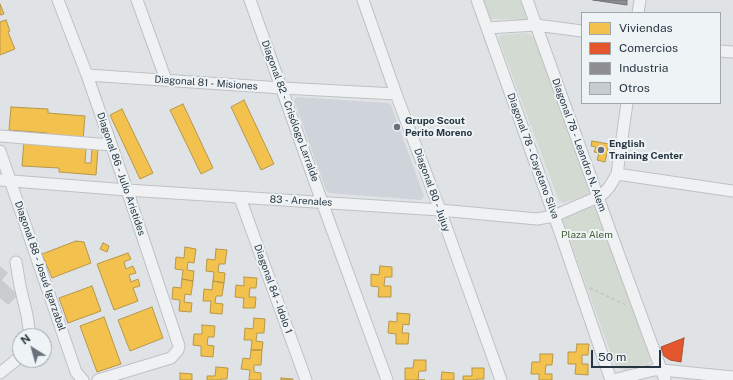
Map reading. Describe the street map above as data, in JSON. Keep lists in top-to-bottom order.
{
  "streets": {
    "street": [
      "Diagonal 81 - Misiones",
      "Diagonal 82 - Crisólogo Larralde",
      "Diagonal 78 - Leandro N. Alem",
      "Diagonal 78 - Cayetano Silva",
      "Diagonal 86 - Julio Aristides",
      "Diagonal 80 - Jujuy",
      "83 - Arenales",
      "Diagonal 88 - Josué Igarzabal",
      "Diagonal 84 - Idolo 1"
    ]
  },
  "crossings": [
    ["Diagonal 81 - Misiones", "Diagonal 82 - Crisólogo Larralde"],
    ["Diagonal 81 - Misiones", "Diagonal 86 - Julio Aristides"],
    ["Diagonal 81 - Misiones", "Diagonal 80 - Jujuy"],
    ["Diagonal 82 - Crisólogo Larralde", "83 - Arenales"],
    ["Diagonal 78 - Leandro N. Alem", "83 - Arenales"],
    ["Diagonal 78 - Cayetano Silva", "83 - Arenales"],
    ["Diagonal 86 - Julio Aristides", "83 - Arenales"],
    ["Diagonal 80 - Jujuy", "83 - Arenales"],
    ["83 - Arenales", "Diagonal 88 - Josué Igarzabal"],
    ["83 - Arenales", "Diagonal 84 - Idolo 1"]
  ],
  "parks": ["Plaza Alem"],
  "places": ["Grupo Scout Perito Moreno", "English Training Center"],
  "legend": [
    "Viviendas",
    "Comercios",
    "Industria",
    "Otros"
  ],
  "scale_bar": "50 m",
  "north": "top left"
}
